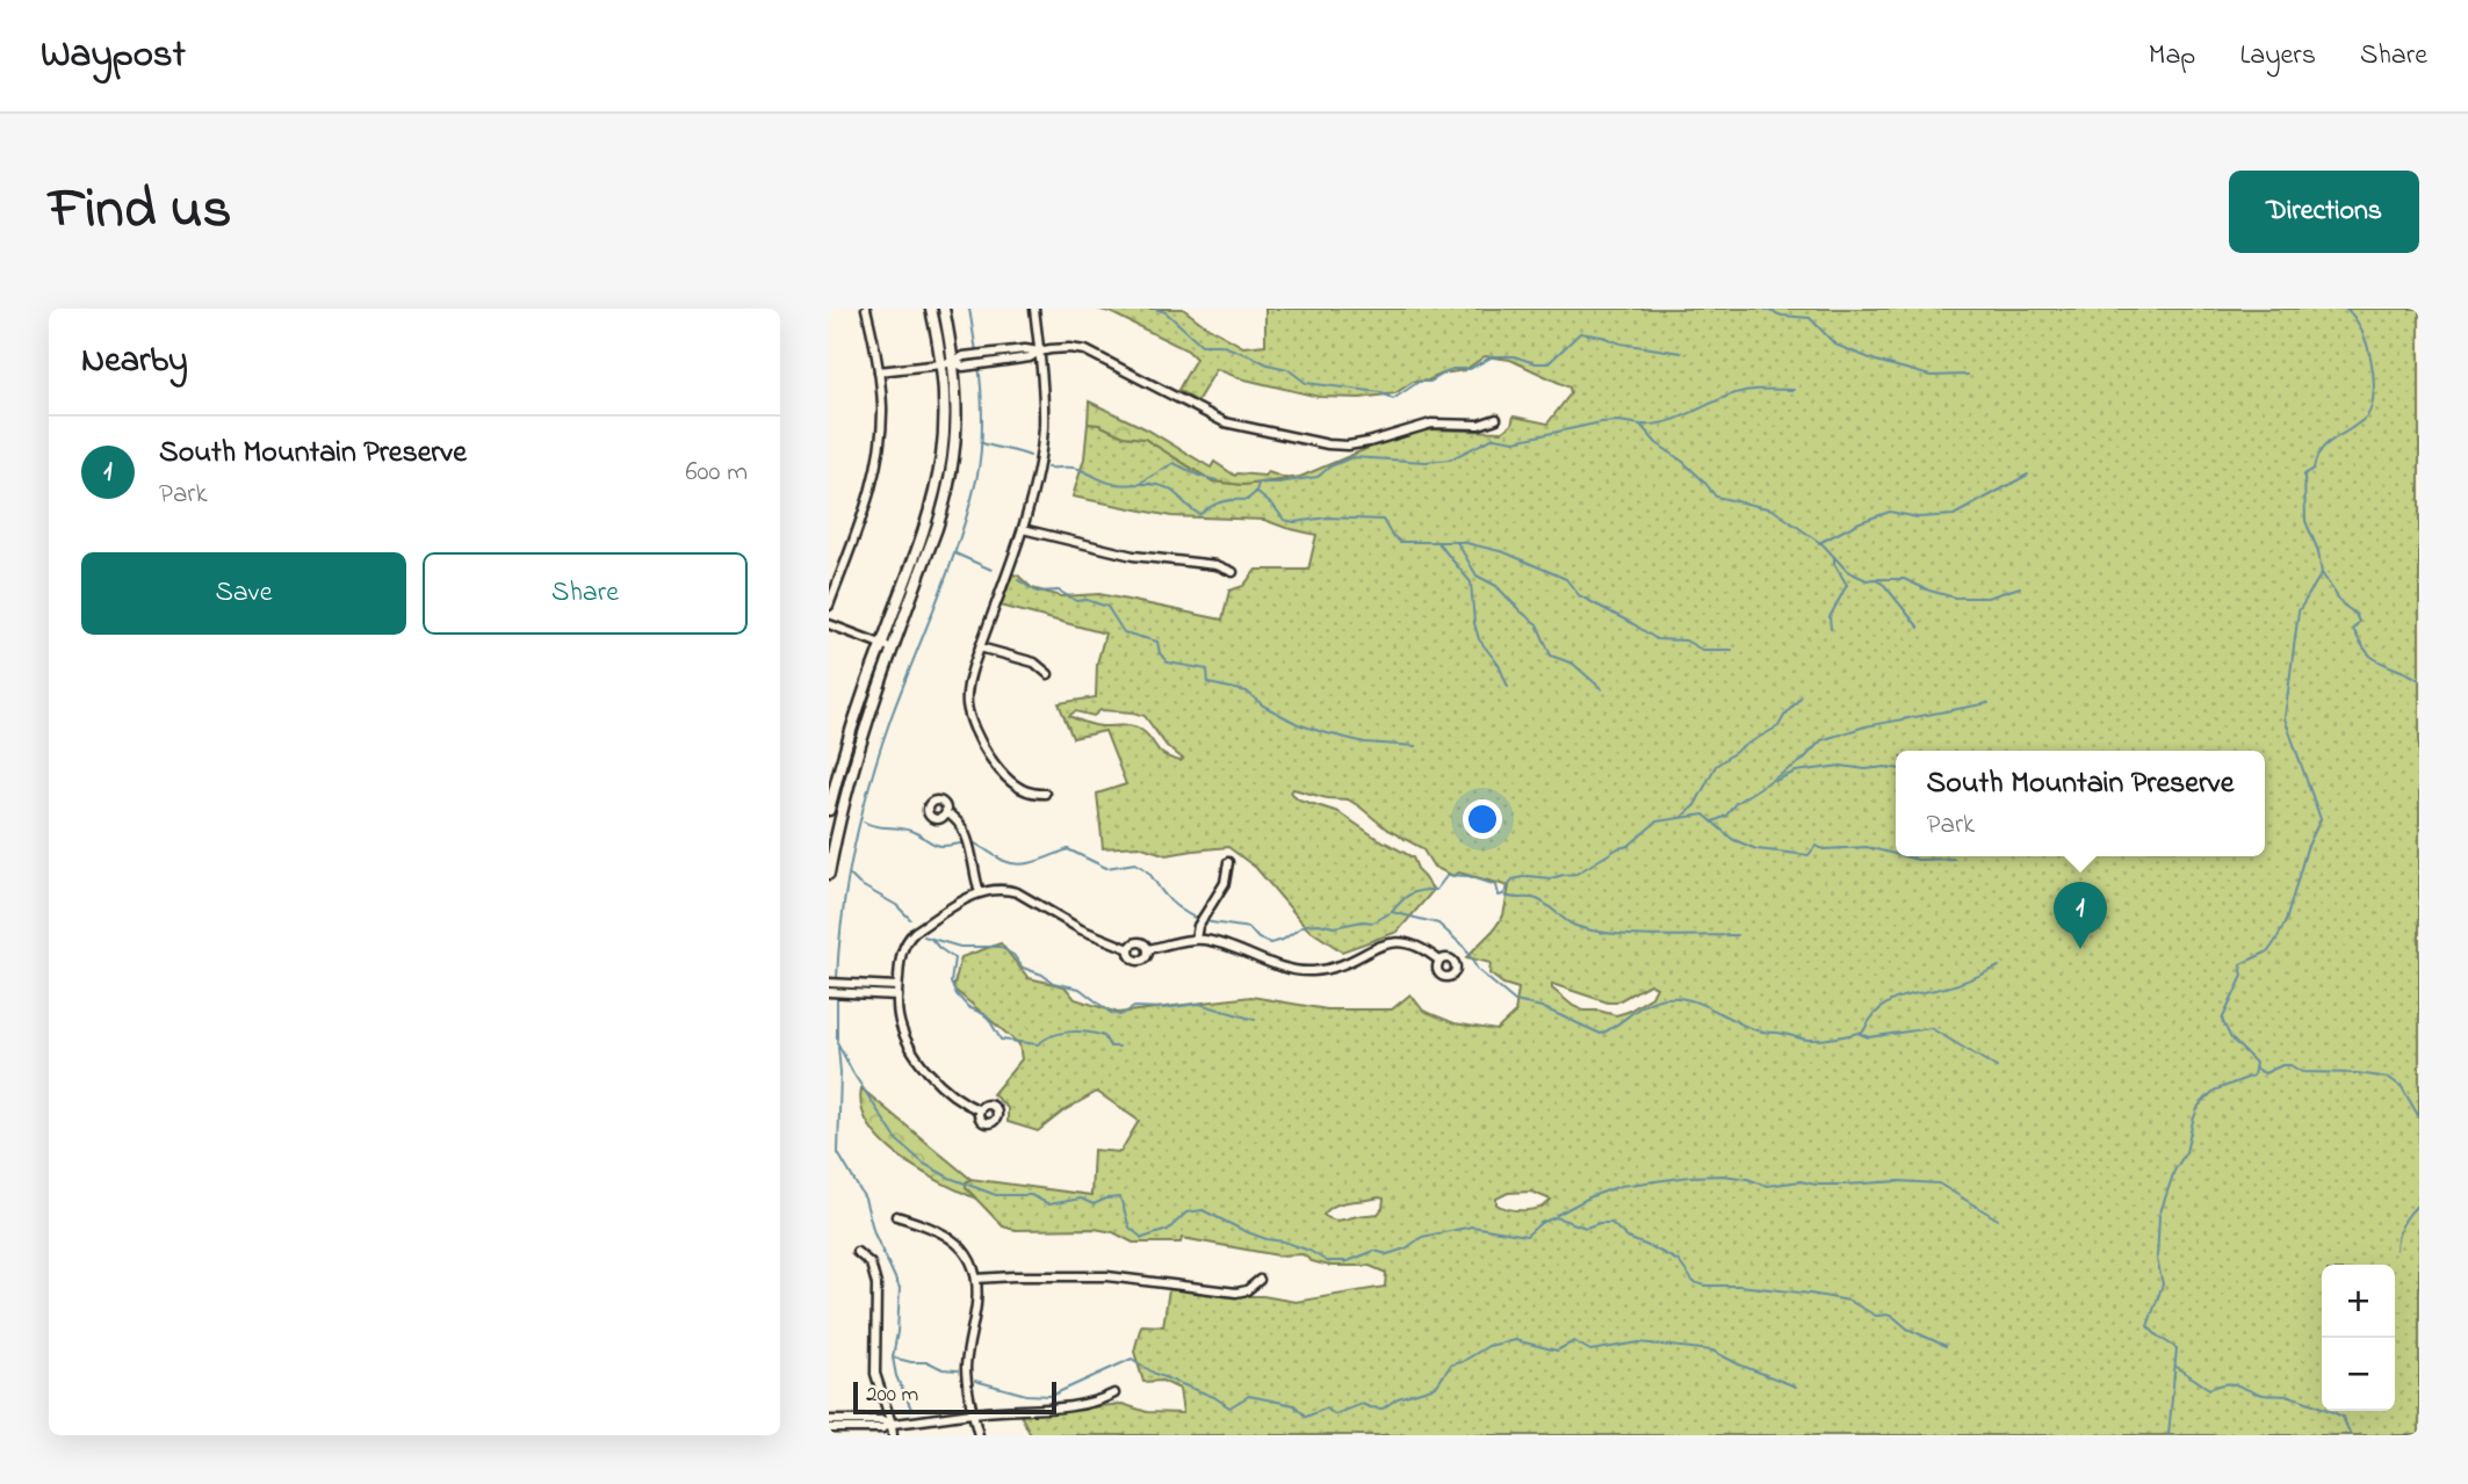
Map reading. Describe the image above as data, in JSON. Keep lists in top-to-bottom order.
{
  "scale_bar": "200 m",
  "page": {
    "header": "Waypost",
    "nav": ["Map", "Layers", "Share"],
    "title": "Find us",
    "buttons": [
      "Directions",
      ["Save", "Share"]
    ],
    "heading": "Nearby",
    "list": [
      {
        "mark": "1",
        "name": "South Mountain Preserve",
        "note": "Park",
        "value": "600 m"
      }
    ],
    "popup": ["South Mountain Preserve", "Park"],
    "pins": "1",
    "map_buttons": ["+", "−"],
    "scale": "200 m"
  }
}
